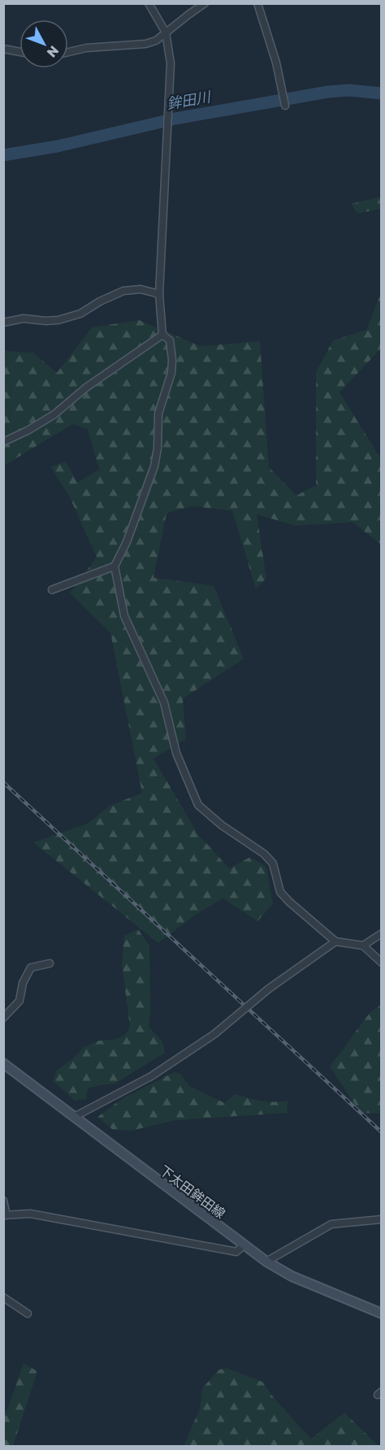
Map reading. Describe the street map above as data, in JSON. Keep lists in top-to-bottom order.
{
  "streets": {
    "main road": ["下太田鉾田線"]
  },
  "water": ["鉾田川"],
  "north": "bottom right"
}
